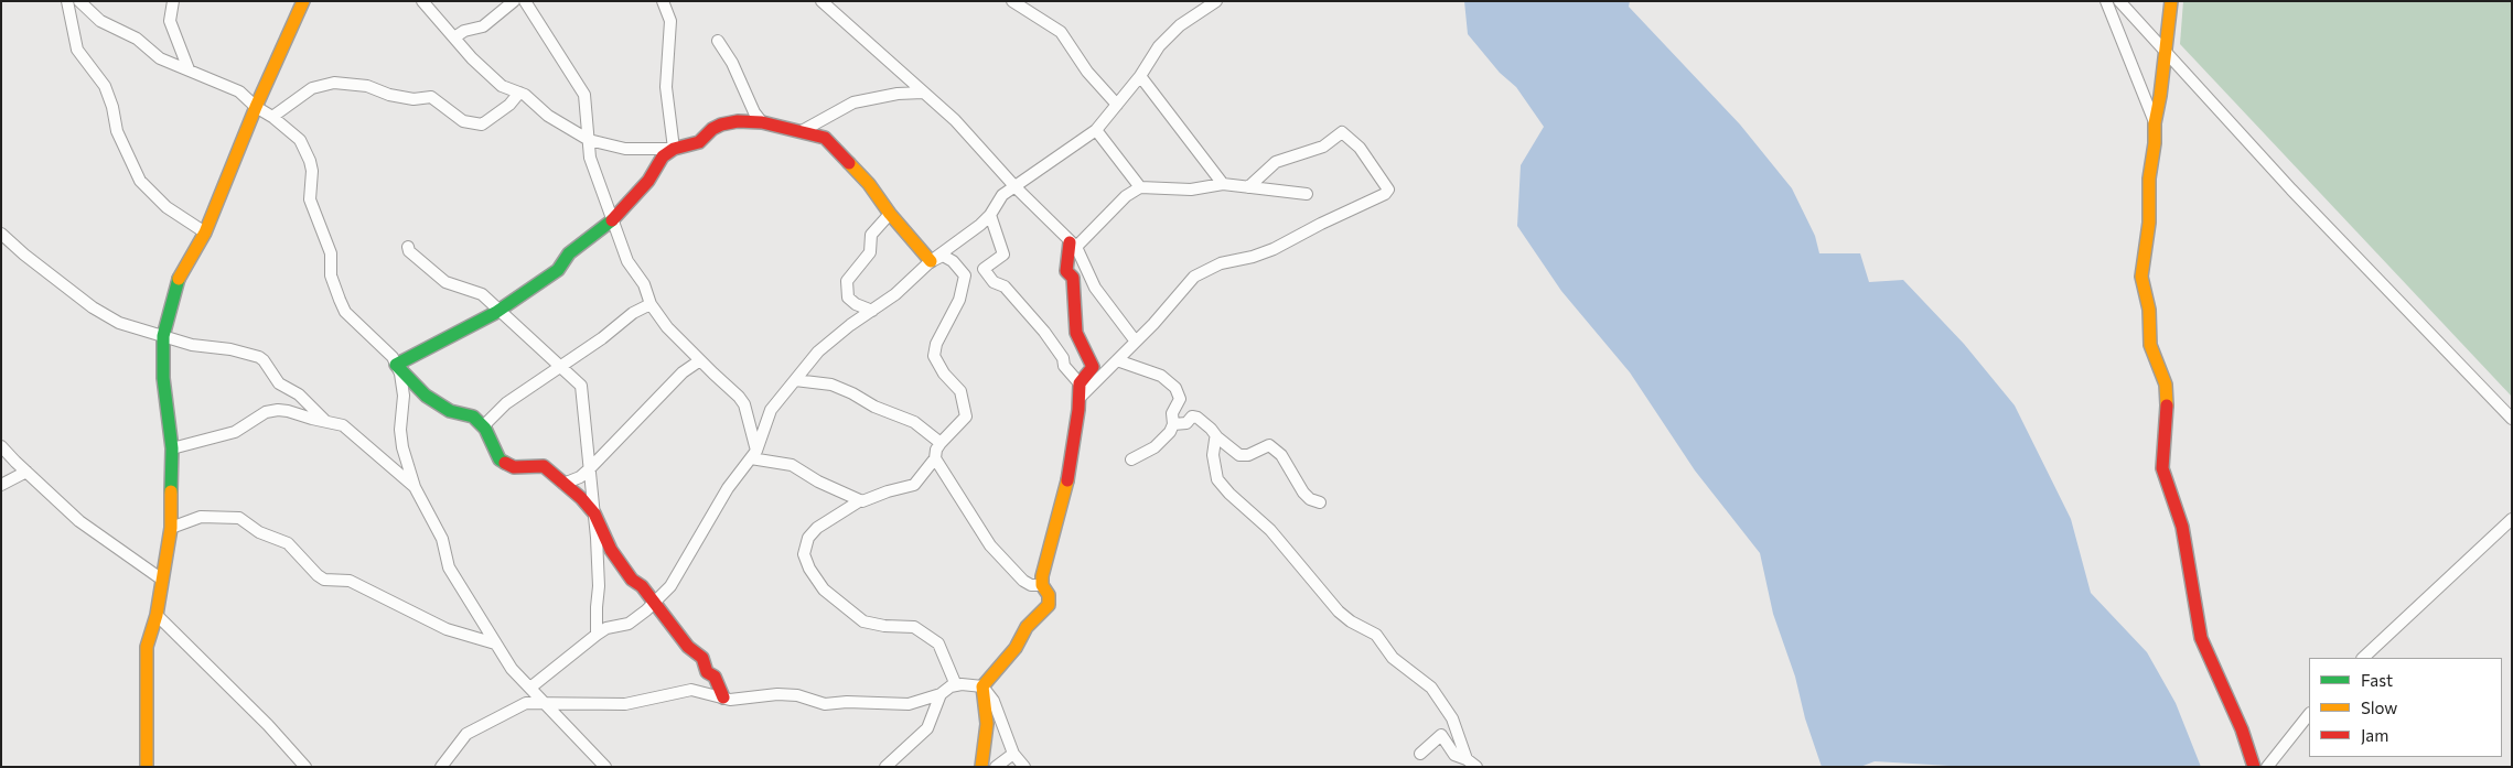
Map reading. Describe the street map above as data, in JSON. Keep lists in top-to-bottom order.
{
  "legend": ["Fast", "Slow", "Jam"]
}
